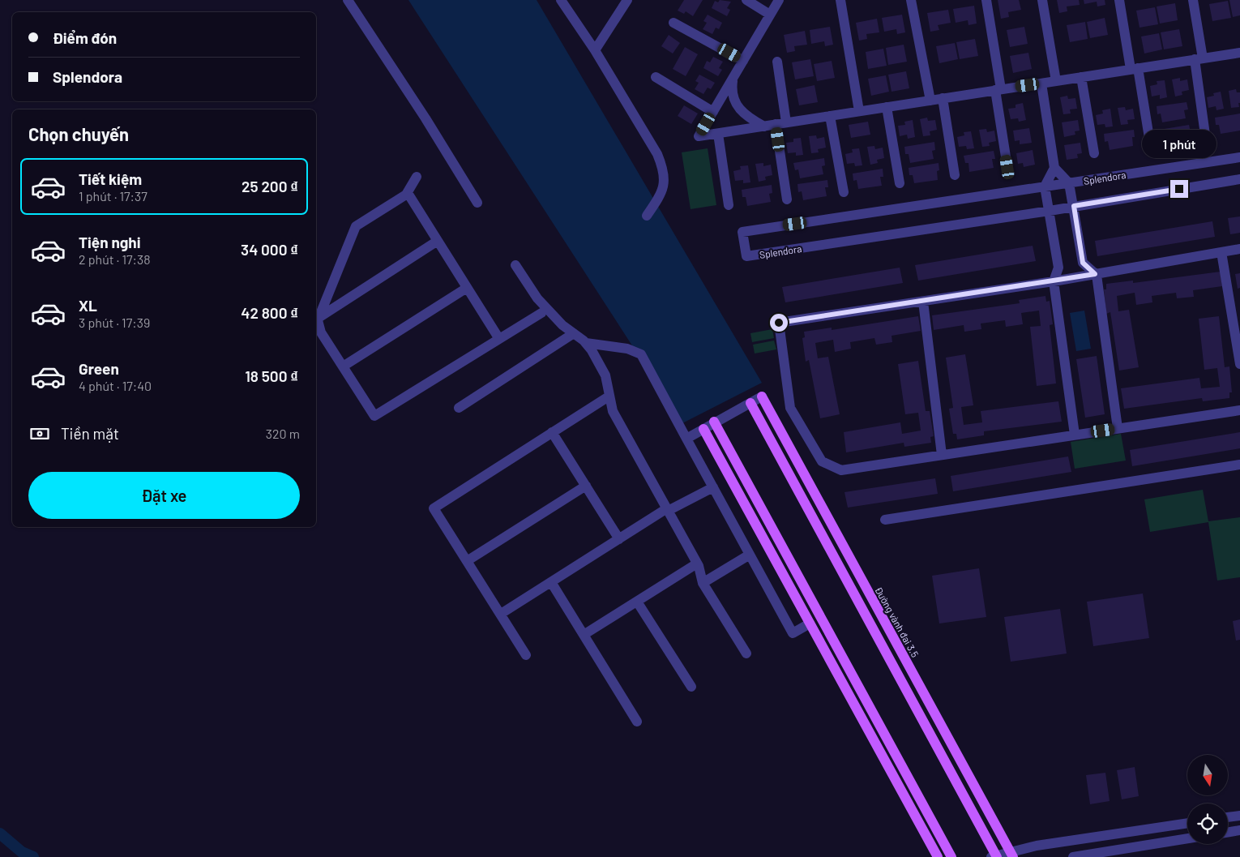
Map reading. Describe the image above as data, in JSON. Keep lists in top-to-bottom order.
{
  "streets": {
    "main road": ["Đường vành đai 3.5"],
    "street": ["Splendora"]
  },
  "north": "bottom",
  "page": {
    "banner": ["Điểm đón", "Splendora"],
    "heading": "Chọn chuyến",
    "bubble": "1 phút",
    "list": [
      {
        "name": "Tiết kiệm",
        "note": "1 phút · 17:37",
        "value": "25 200 ₫"
      },
      {
        "name": "Tiện nghi",
        "note": "2 phút · 17:38",
        "value": "34 000 ₫"
      },
      {
        "name": "XL",
        "note": "3 phút · 17:39",
        "value": "42 800 ₫"
      },
      {
        "name": "Green",
        "note": "4 phút · 17:40",
        "value": "18 500 ₫"
      }
    ],
    "pay": ["Tiền mặt", "320 m"],
    "buttons": "Đặt xe"
  }
}
